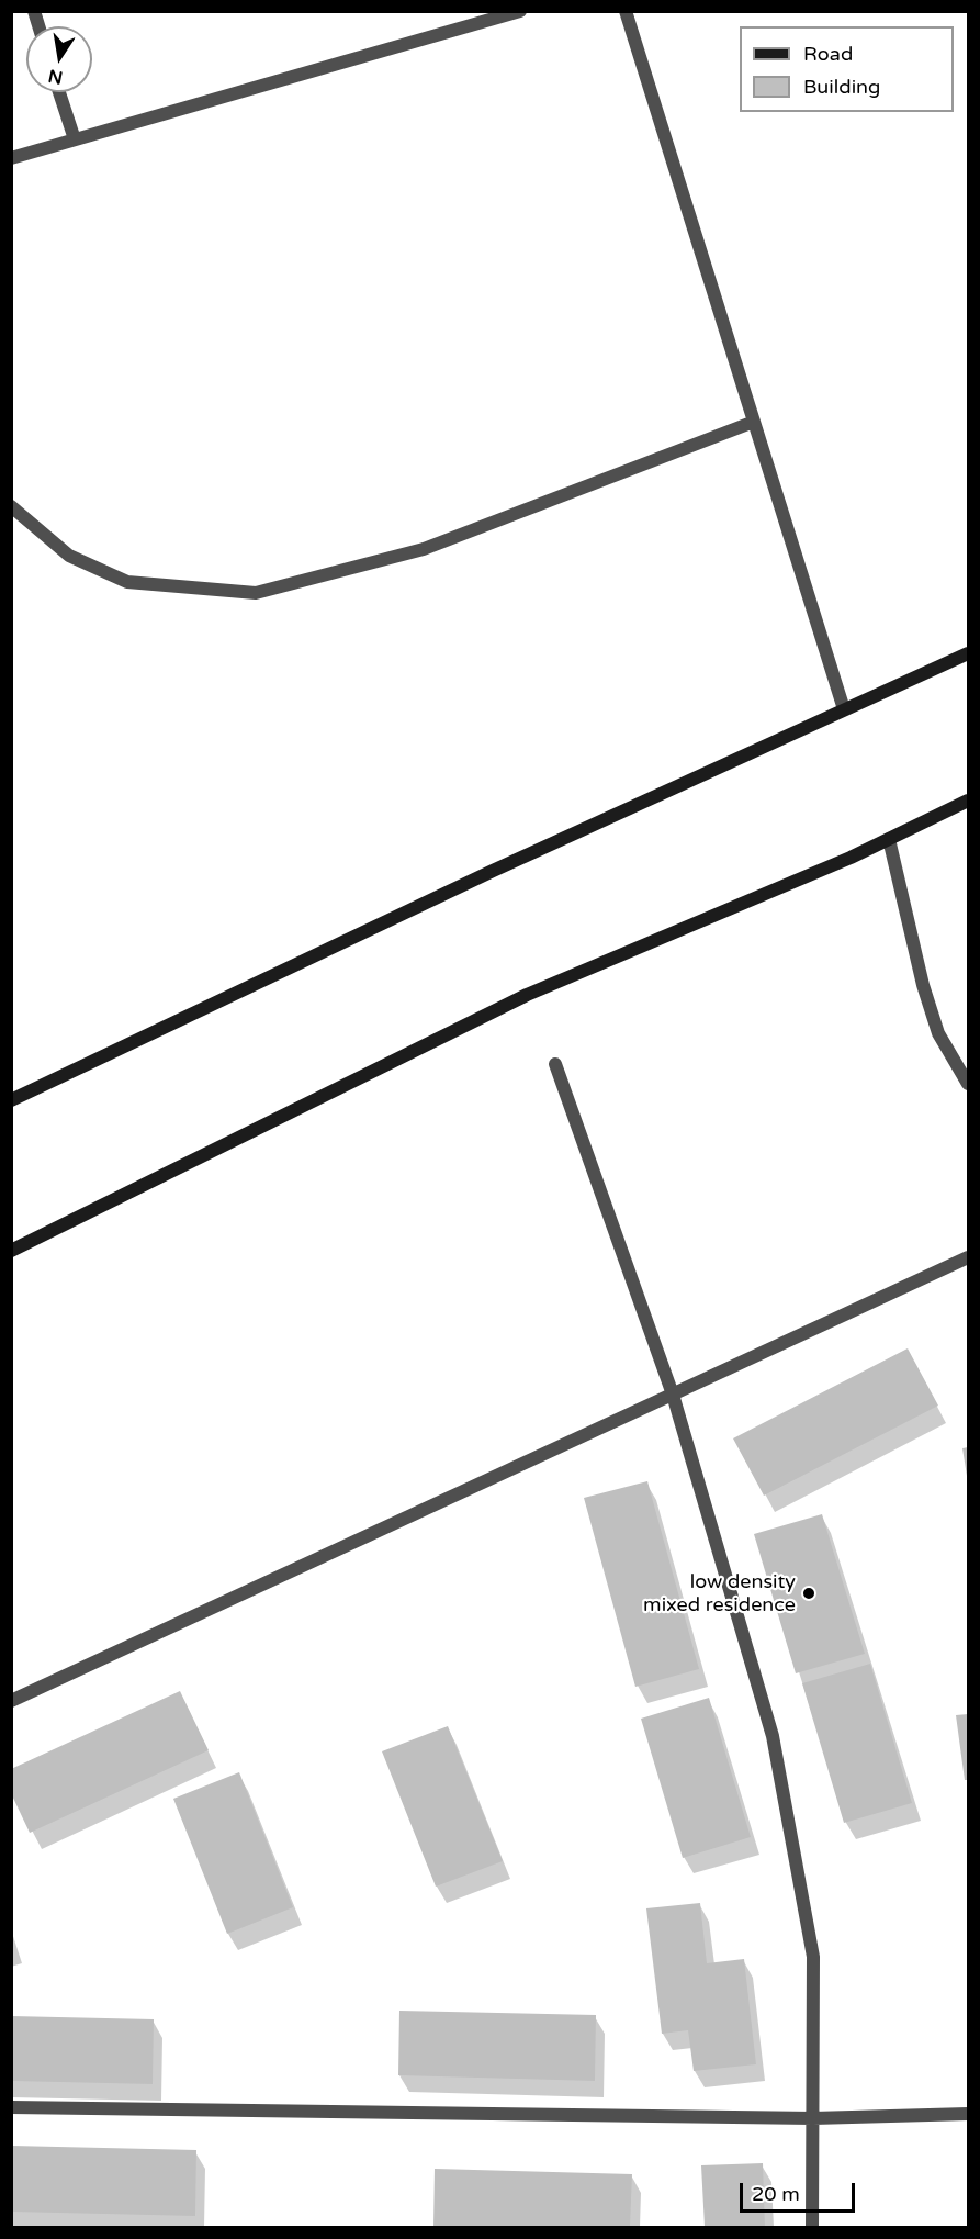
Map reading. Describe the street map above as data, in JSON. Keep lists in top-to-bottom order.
{
  "places": ["low density mixed residence"],
  "legend": ["Road", "Building"],
  "scale_bar": "20 m",
  "north": "bottom"
}
